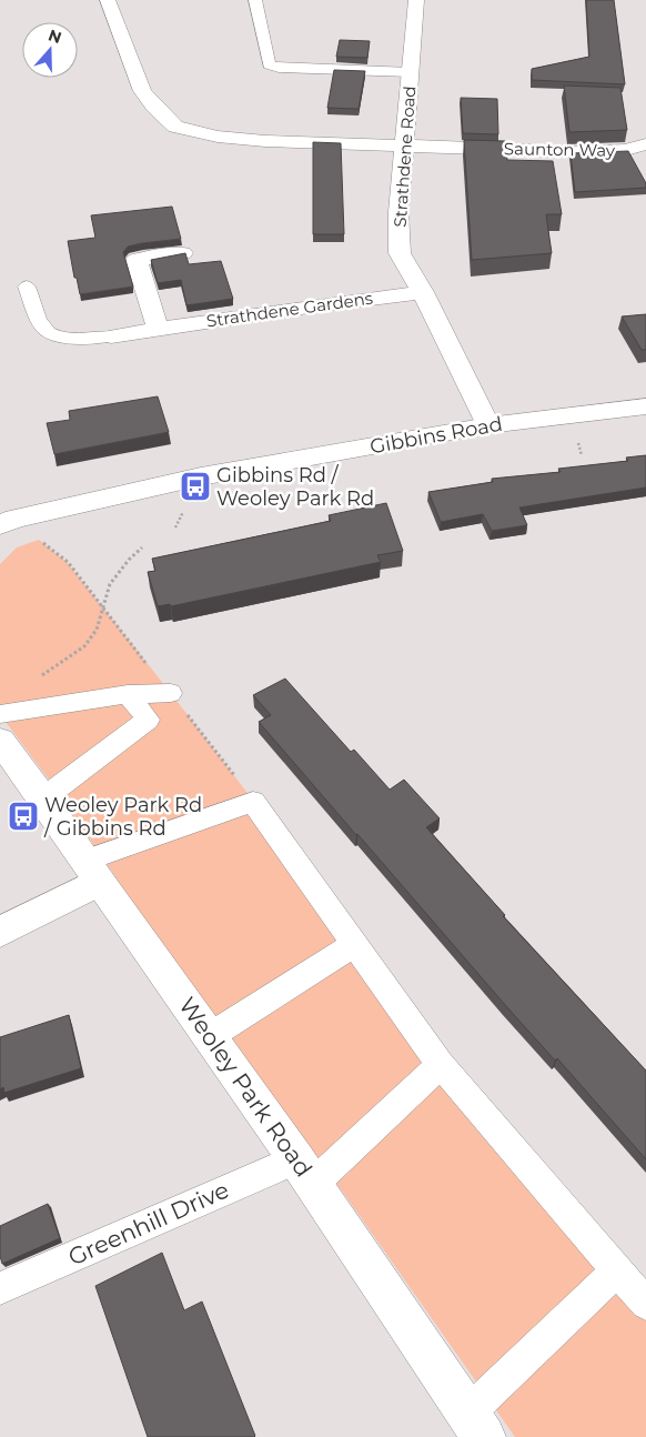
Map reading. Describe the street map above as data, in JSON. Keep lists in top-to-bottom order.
{
  "streets": {
    "street": [
      "Saunton Way",
      "Strathdene Road",
      "Strathdene Gardens",
      "Gibbins Road",
      "Weoley Park Road"
    ],
    "lane": ["Greenhill Drive"]
  },
  "crossings": [
    ["Saunton Way", "Strathdene Road"],
    ["Strathdene Road", "Strathdene Gardens"],
    ["Strathdene Road", "Gibbins Road"],
    ["Weoley Park Road", "Greenhill Drive"]
  ],
  "places": {
    "bus stop": ["Gibbins Rd / Weoley Park Rd", "Weoley Park Rd / Gibbins Rd"]
  },
  "north": "top"
}
